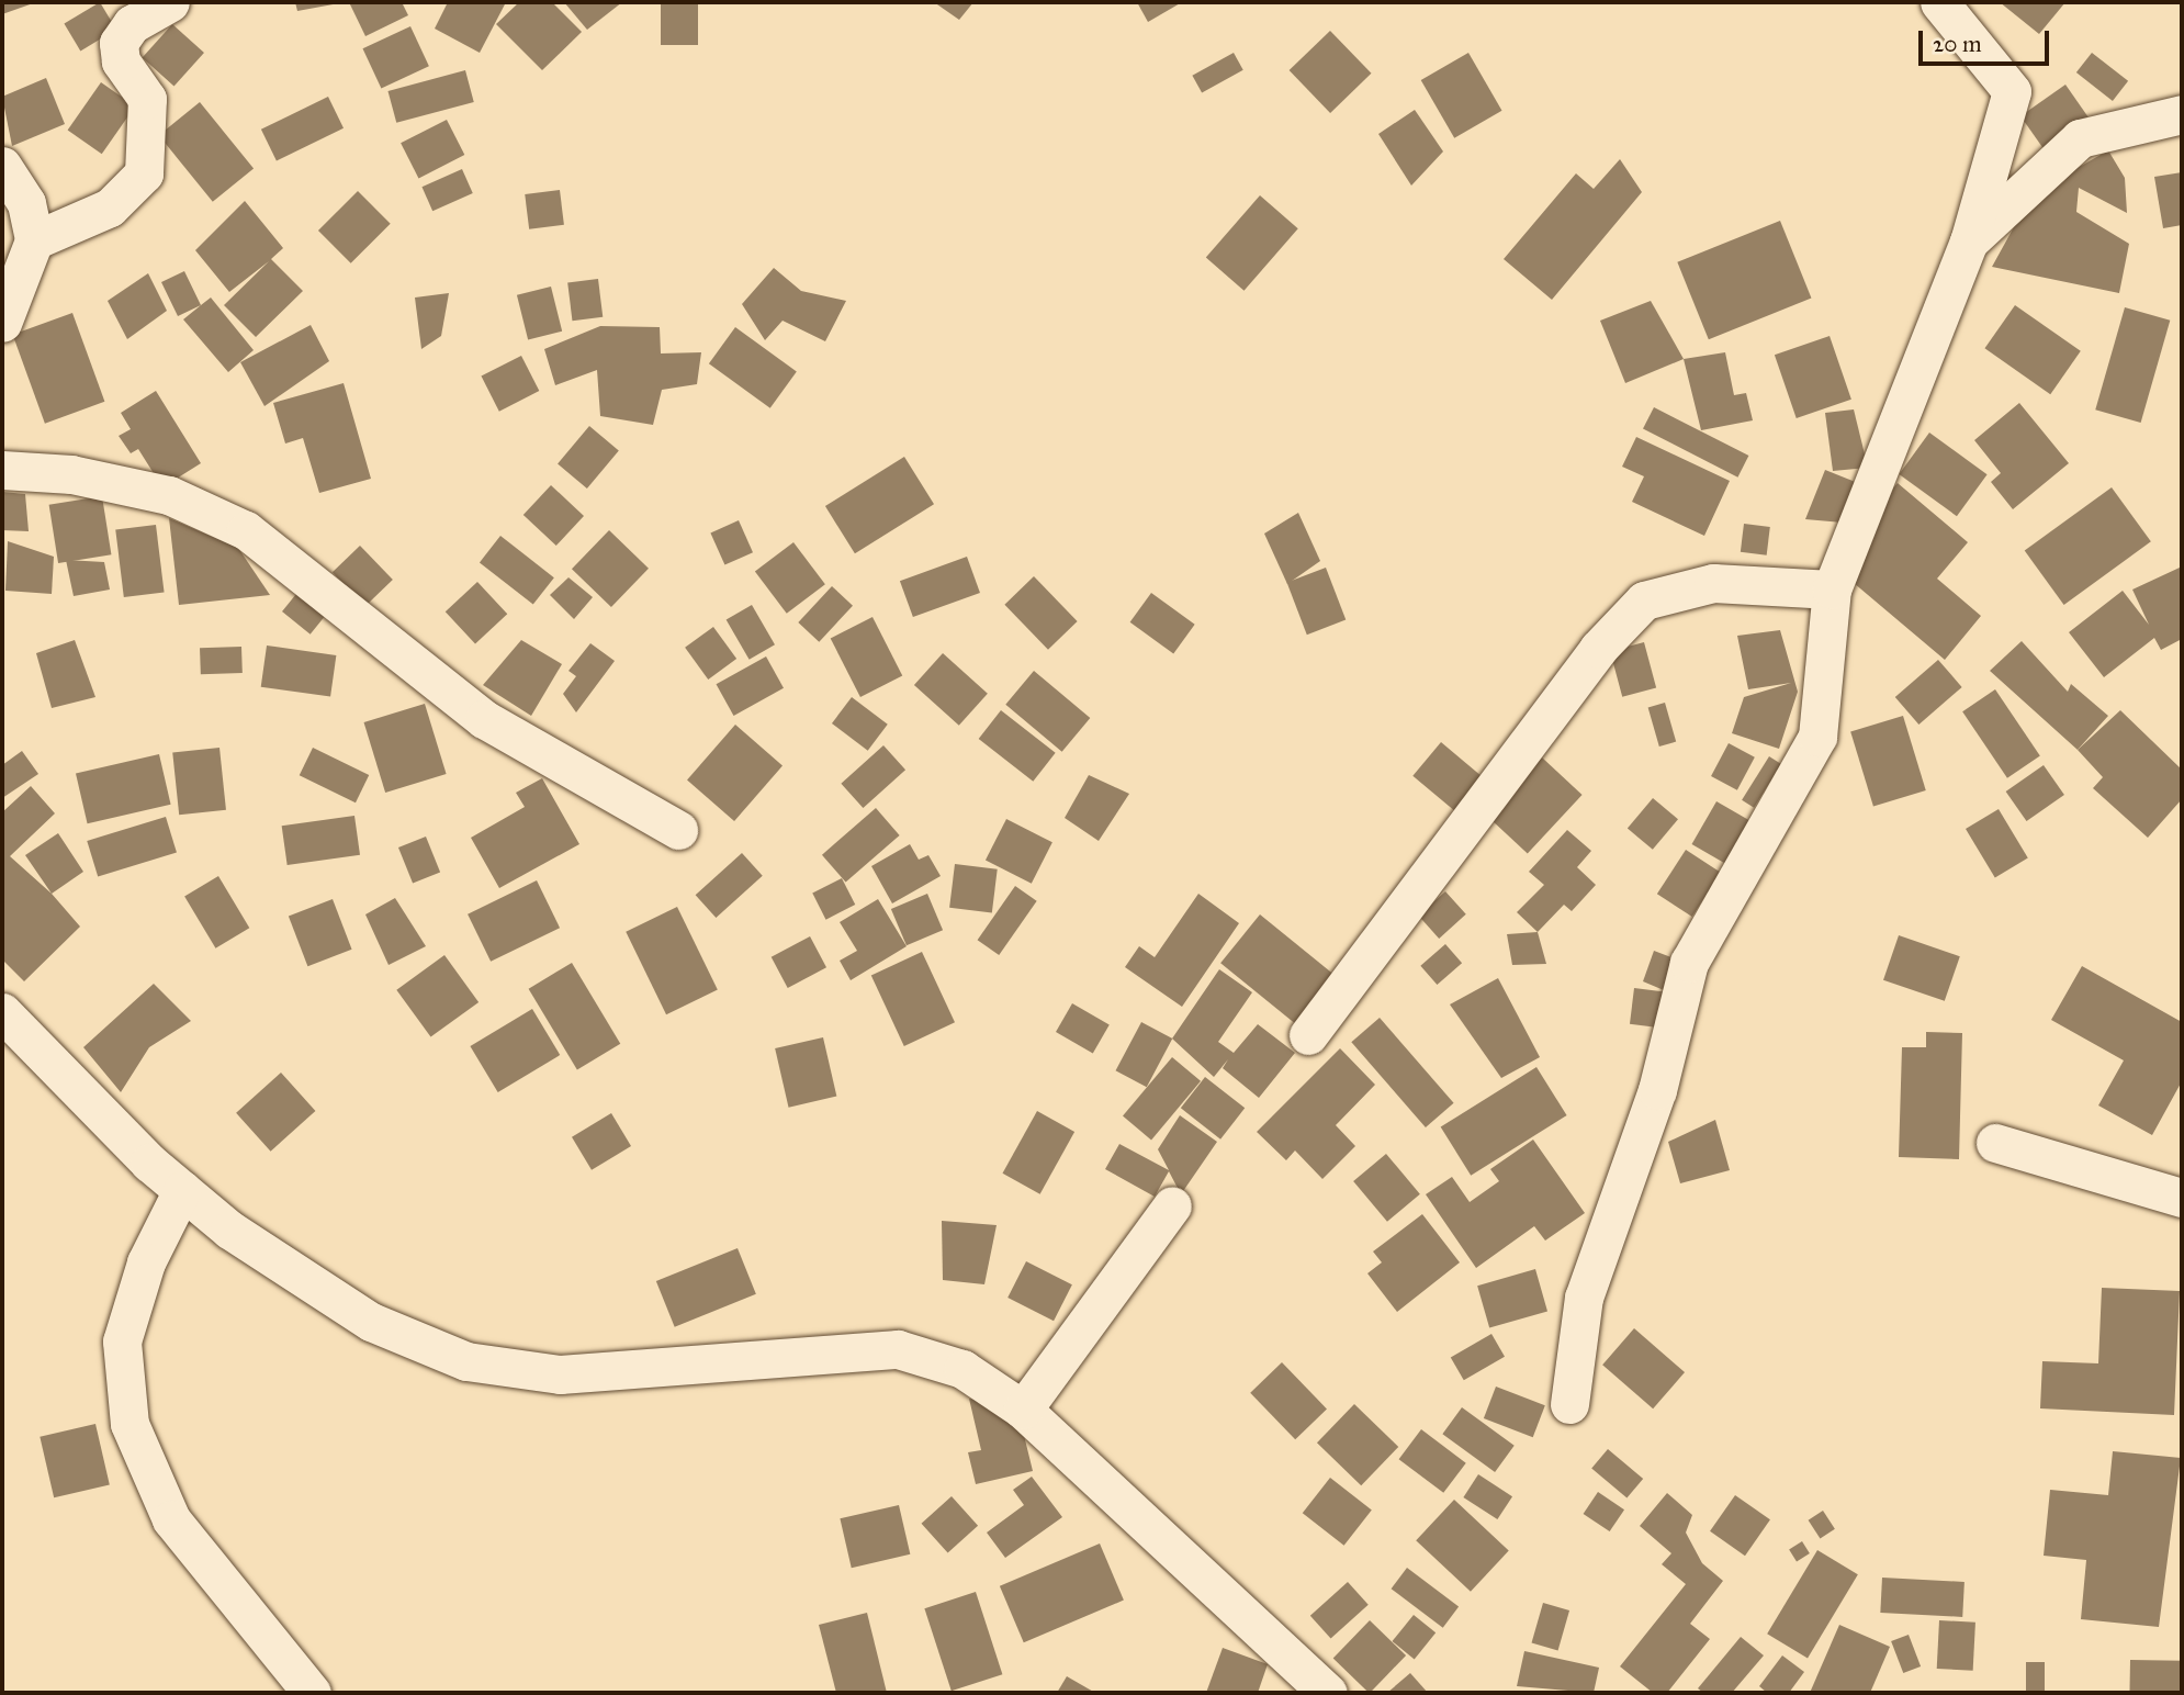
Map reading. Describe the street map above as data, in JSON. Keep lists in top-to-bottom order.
{
  "scale_bar": "20 m"
}
